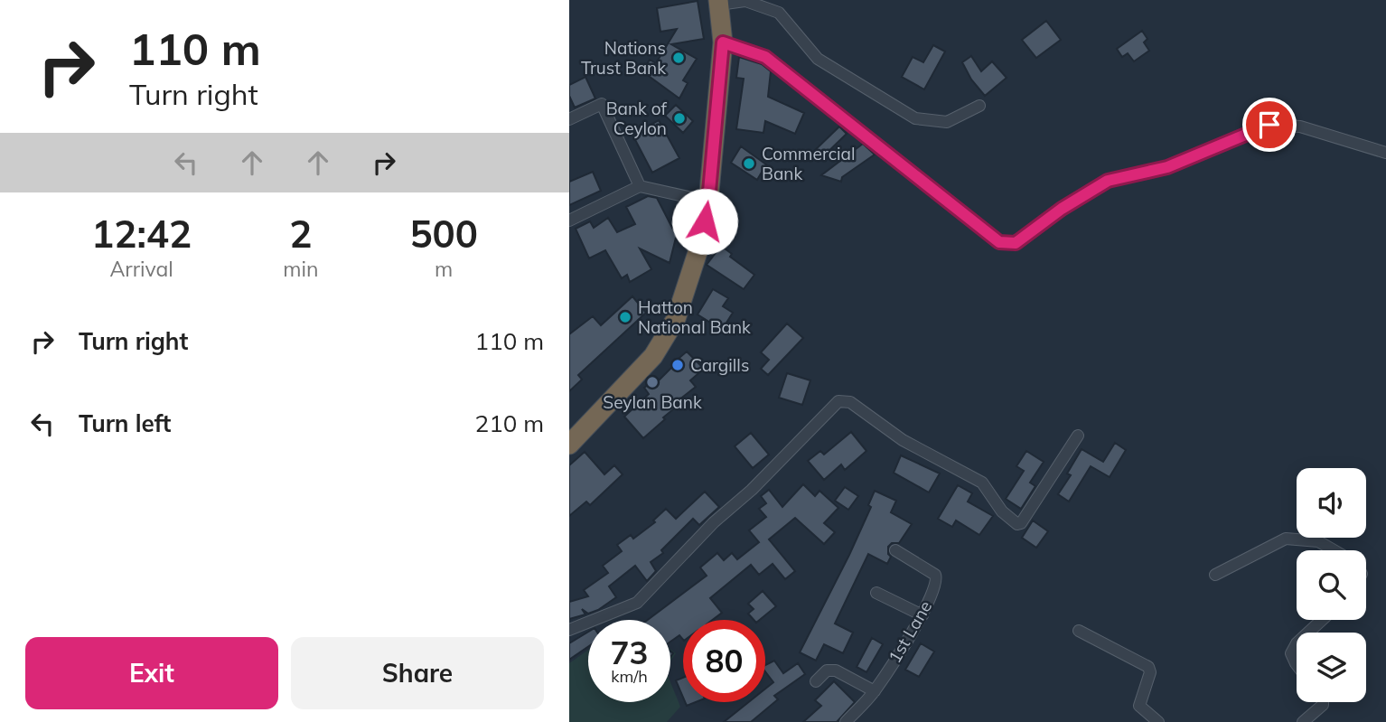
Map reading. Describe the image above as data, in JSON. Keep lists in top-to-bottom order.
{
  "streets": {
    "street": ["1st Lane"]
  },
  "places": [
    "Nations Trust Bank",
    "Bank of Ceylon",
    "Commercial Bank",
    "Hatton National Bank",
    "Cargills",
    "Seylan Bank"
  ],
  "page": {
    "turn": ["110 m", "Turn right"],
    "eta": [
      "12:42",
      "Arrival",
      "2",
      "min",
      "500",
      "m"
    ],
    "list": [
      {
        "name": "Turn right",
        "value": "110 m"
      },
      {
        "name": "Turn left",
        "value": "210 m"
      }
    ],
    "speed": "73 km/h",
    "limit": "80",
    "buttons": ["Exit", "Share"]
  }
}
